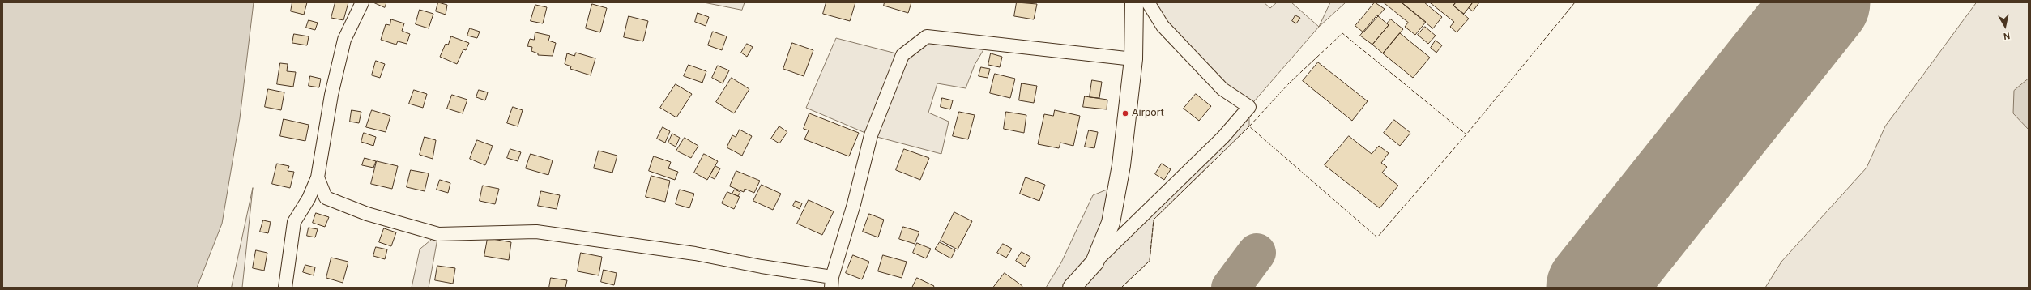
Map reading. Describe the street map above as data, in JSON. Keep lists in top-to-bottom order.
{
  "places": ["Airport"],
  "north": "bottom"
}
